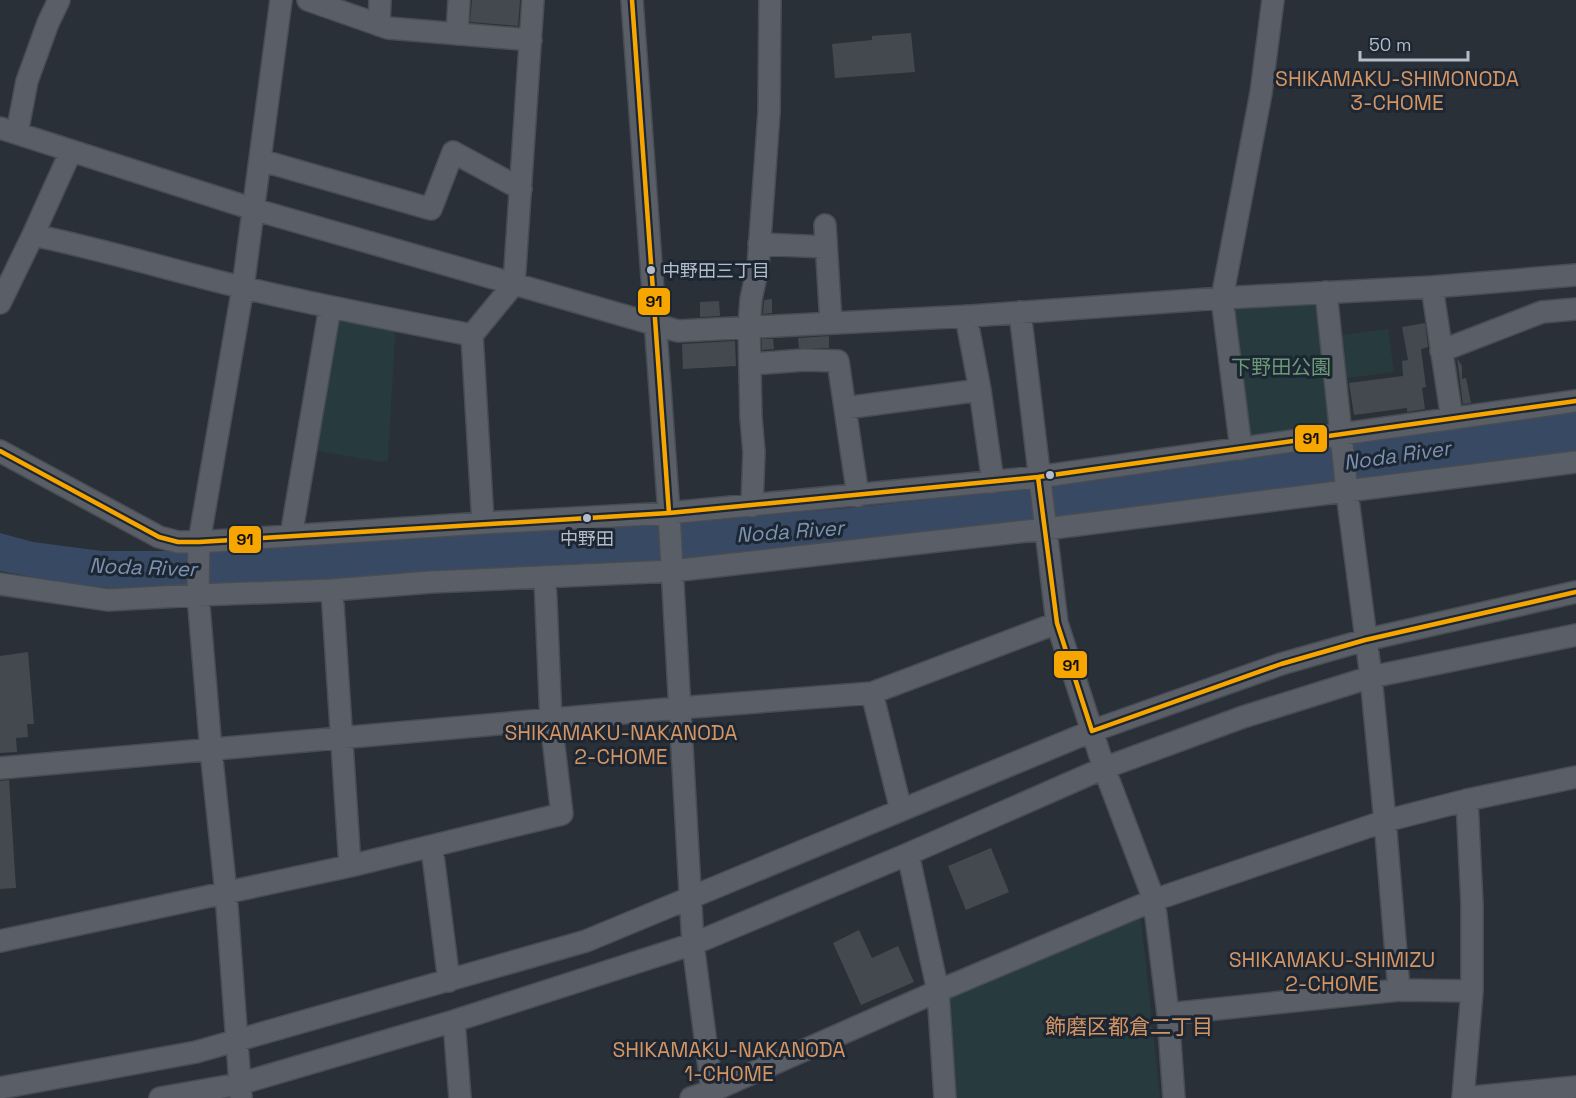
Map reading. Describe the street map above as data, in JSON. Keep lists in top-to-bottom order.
{
  "districts": [
    "SHIKAMAKU-SHIMONODA 3-CHOME",
    "SHIKAMAKU-NAKANODA 2-CHOME",
    "SHIKAMAKU-SHIMIZU 2-CHOME",
    "飾磨区都倉二丁目",
    "SHIKAMAKU-NAKANODA 1-CHOME"
  ],
  "water": ["Noda River"],
  "parks": ["下野田公園"],
  "places": ["中野田三丁目", "中野田"],
  "lines": ["transit line 91"],
  "scale_bar": "50 m"
}
